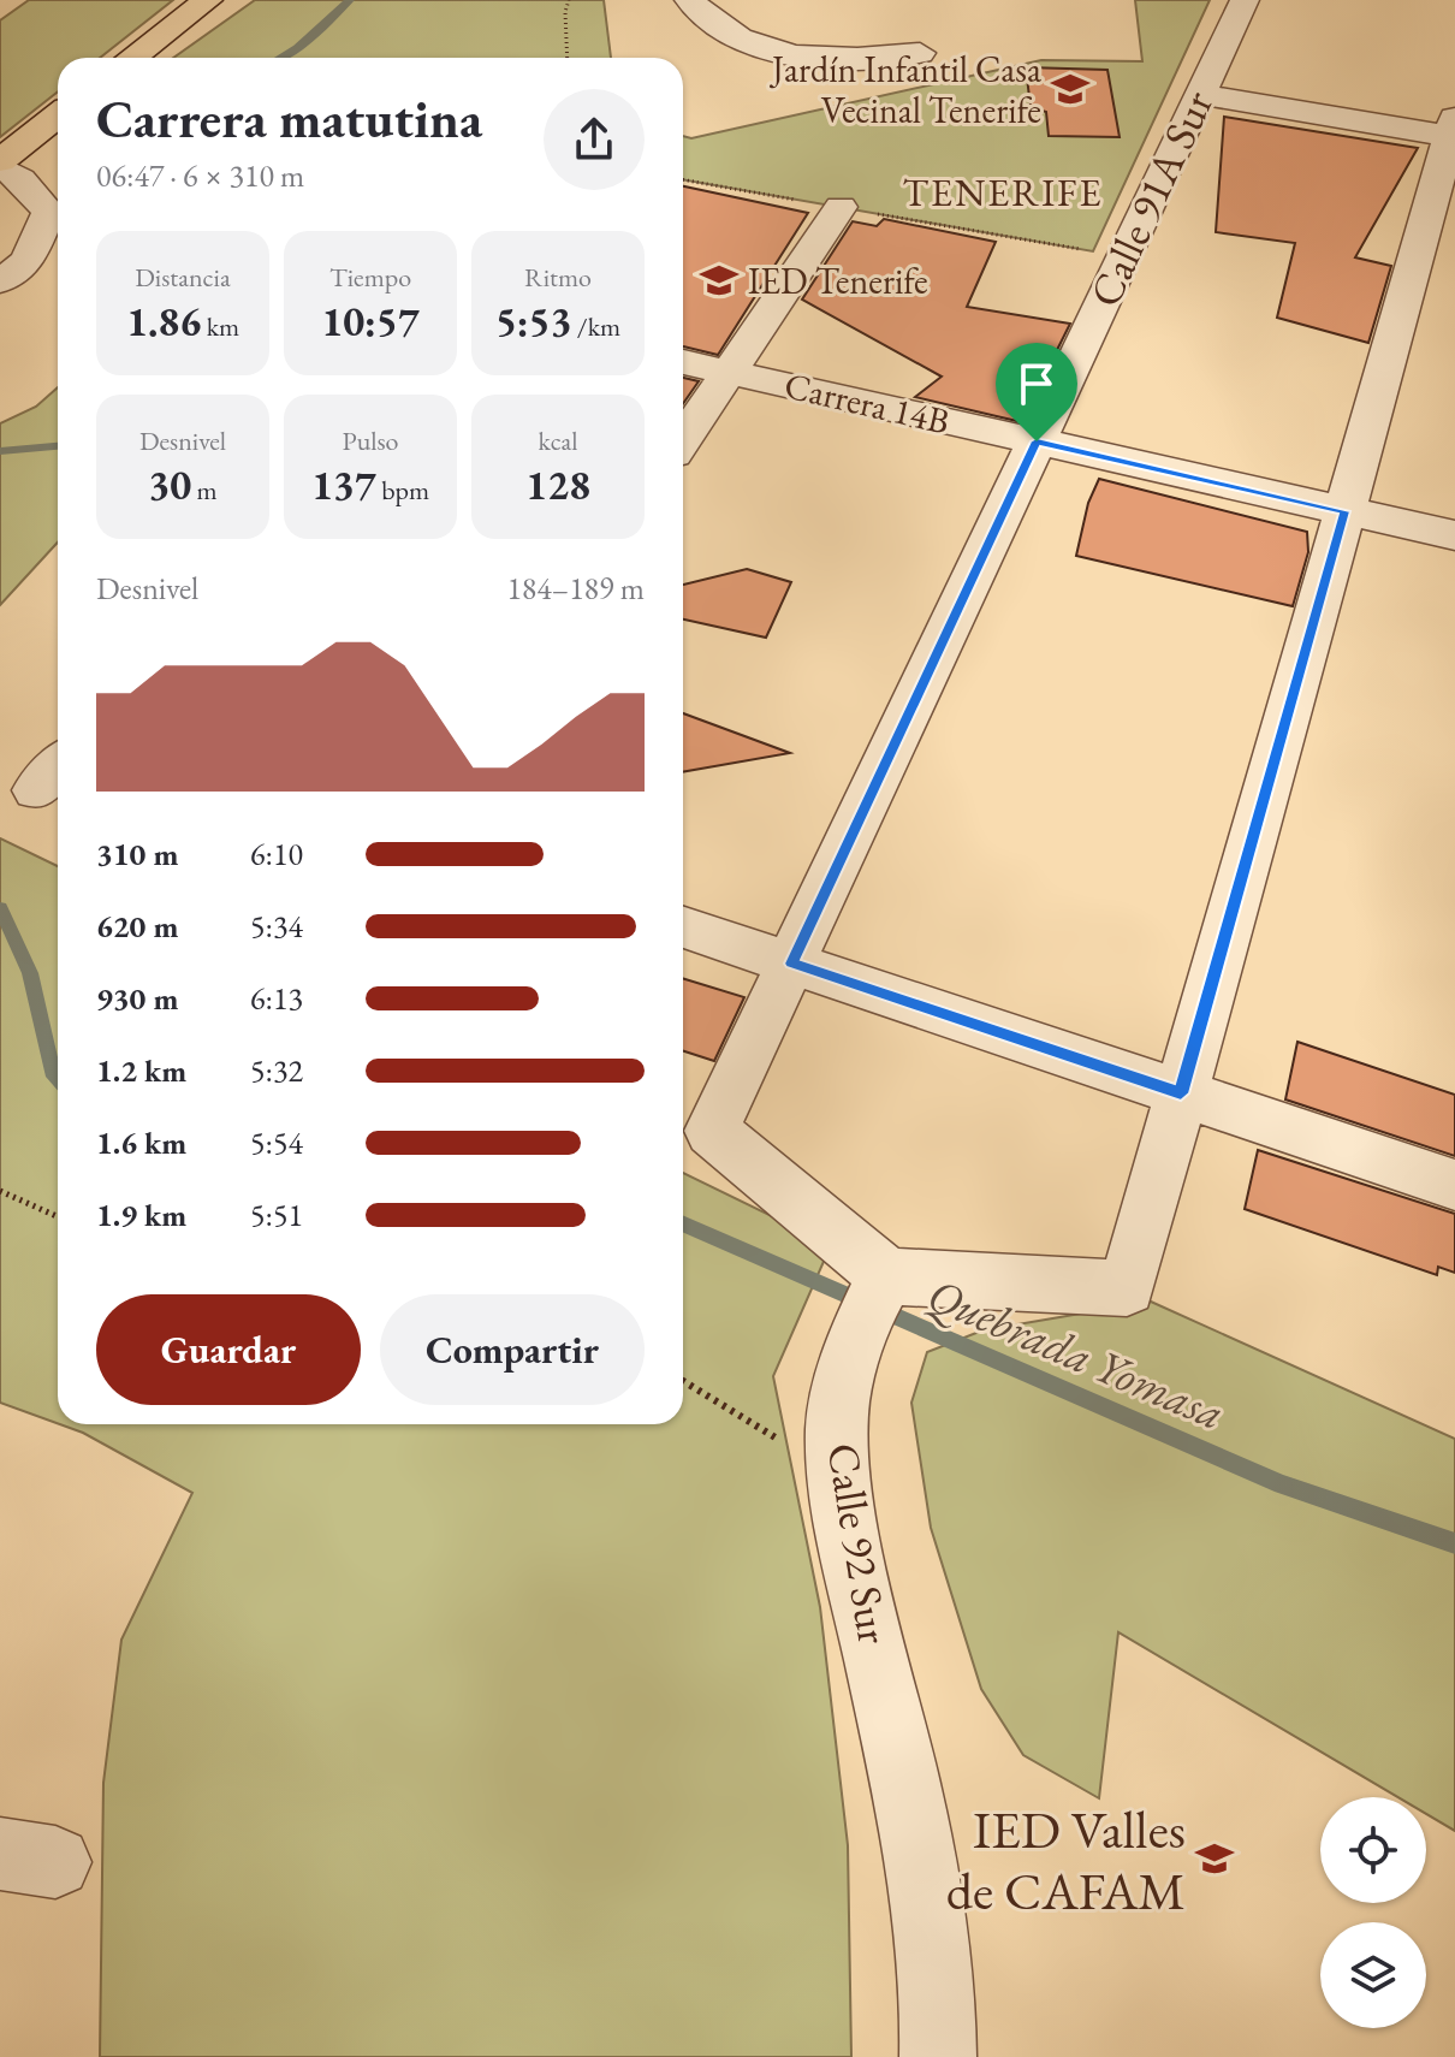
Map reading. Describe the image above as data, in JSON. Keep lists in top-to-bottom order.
{
  "streets": {
    "street": ["Calle 91A Sur", "Carrera 14B", "Calle 92 Sur"]
  },
  "crossings": [
    ["Calle 91A Sur", "Carrera 14B"],
    ["Calle 91A Sur", "Calle 92 Sur"]
  ],
  "districts": ["TENERIFE"],
  "water": ["Quebrada Yomasa"],
  "places": {
    "school or university": ["Jardín Infantil Casa Vecinal Tenerife", "IED Tenerife", "IED Valles de CAFAM"]
  },
  "page": {
    "heading": ["Carrera matutina", "06:47 · 6 × 310 m"],
    "stats": [
      ["Distancia", "1.86 km"],
      ["Tiempo", "10:57"],
      ["Ritmo", "5:53 /km"],
      ["Desnivel", "30 m"],
      ["Pulso", "137 bpm"],
      ["kcal", "128"]
    ],
    "chart": ["Desnivel", "184–189 m"],
    "list": [
      {
        "name": "310 m",
        "note": "6:10"
      },
      {
        "name": "620 m",
        "note": "5:34"
      },
      {
        "name": "930 m",
        "note": "6:13"
      },
      {
        "name": "1.2 km",
        "note": "5:32"
      },
      {
        "name": "1.6 km",
        "note": "5:54"
      },
      {
        "name": "1.9 km",
        "note": "5:51"
      }
    ],
    "buttons": ["Guardar", "Compartir"]
  }
}
